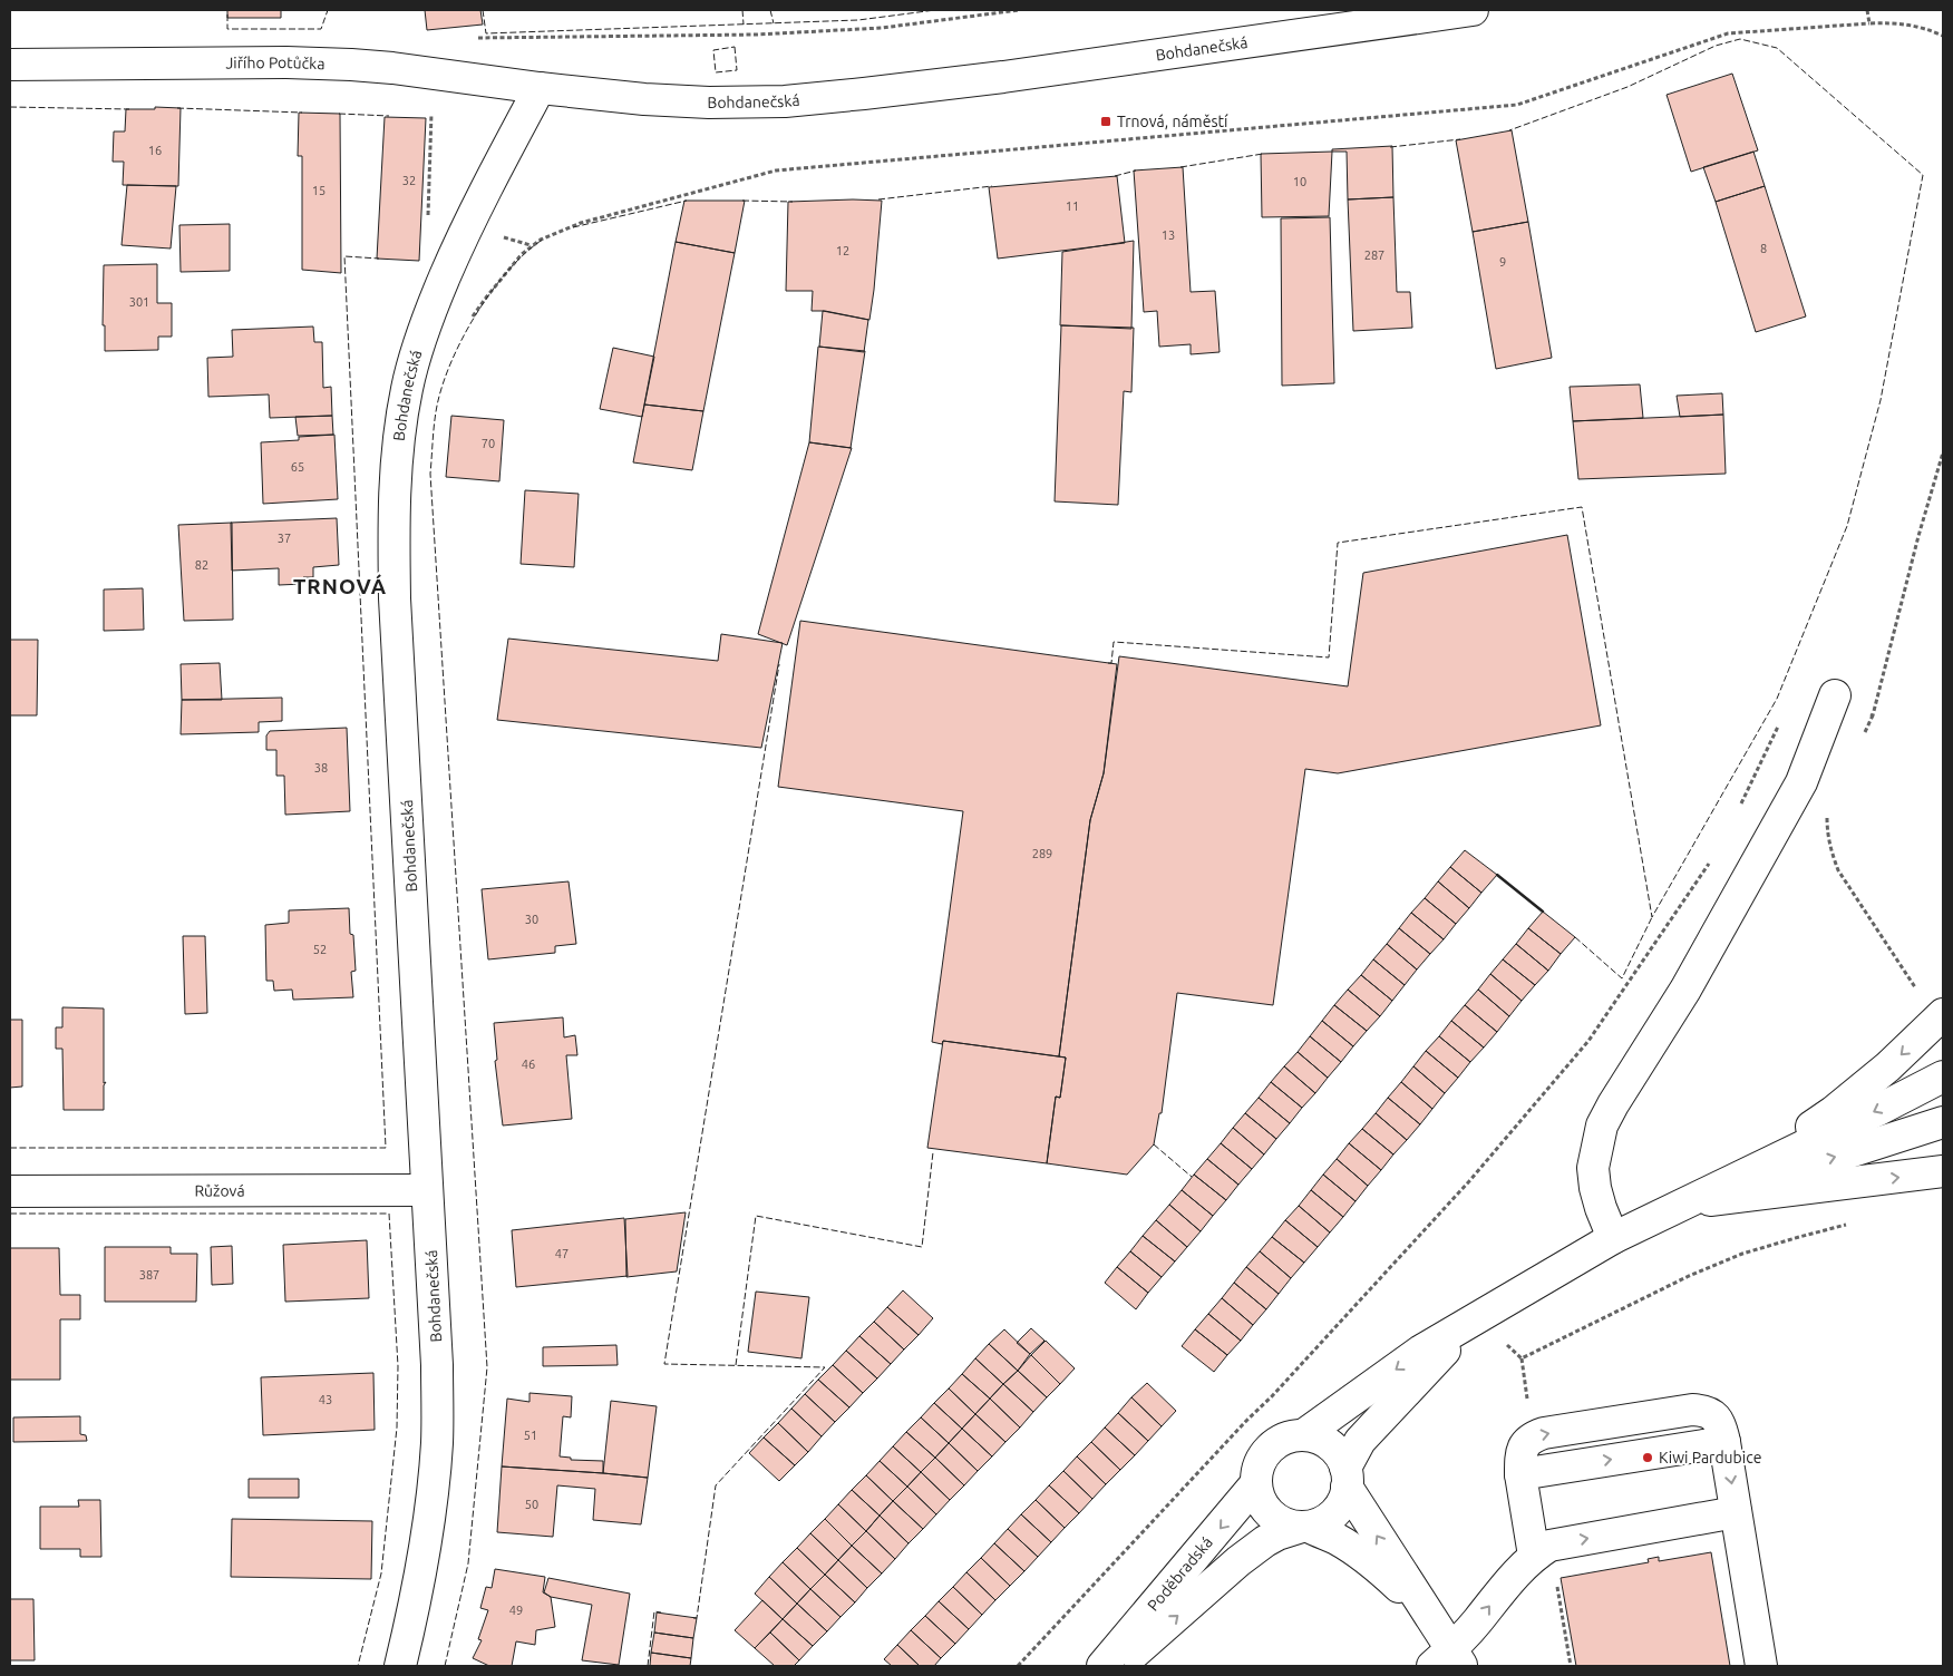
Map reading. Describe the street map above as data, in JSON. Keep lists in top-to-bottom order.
{
  "streets": {
    "street": [
      "Bohdanečská",
      "Jiřího Potůčka",
      "Růžová",
      "Poděbradská"
    ]
  },
  "crossings": [
    ["Bohdanečská", "Jiřího Potůčka"],
    ["Bohdanečská", "Růžová"]
  ],
  "districts": ["TRNOVÁ"],
  "places": {
    "transit": ["Trnová, náměstí"],
    "other": ["Kiwi Pardubice"]
  },
  "house_numbers": [
    "16",
    "32",
    "10",
    "15",
    "11",
    "13",
    "8",
    "12",
    "287",
    "9",
    "301",
    "70",
    "65",
    "37",
    "82",
    "38",
    "289",
    "30",
    "52",
    "46",
    "47",
    "387",
    "43",
    "51",
    "50",
    "49"
  ]
}
